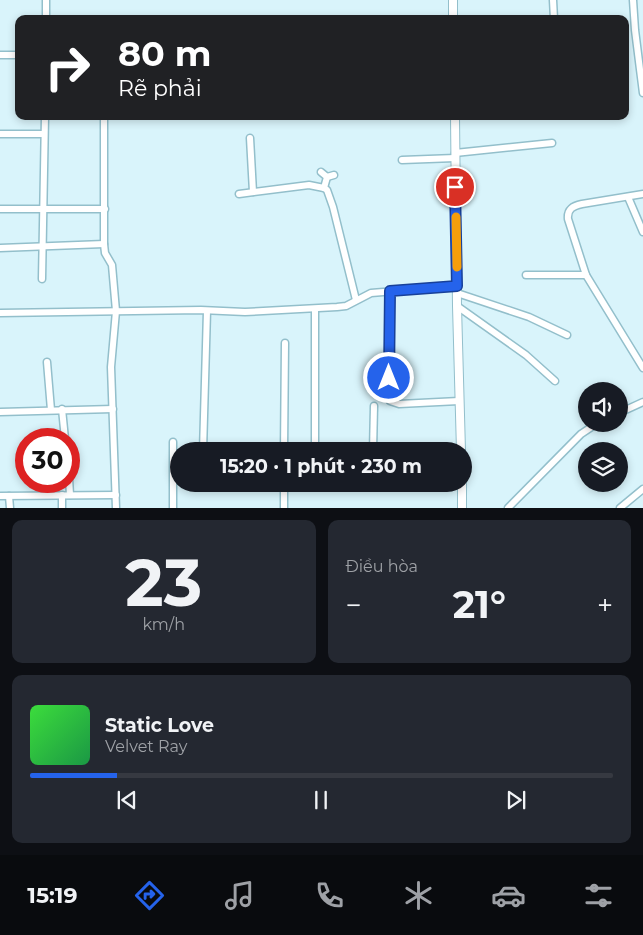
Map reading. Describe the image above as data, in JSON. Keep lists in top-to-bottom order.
{
  "page": {
    "turn": ["80 m", "Rẽ phải"],
    "limit": "30",
    "trip": "15:20 · 1 phút · 230 m",
    "tile": [
      ["23", "km/h"],
      "Điều hòa"
    ],
    "heat": ["−", "21°", "+"],
    "song": ["Static Love", "Velvet Ray"],
    "tabs": "15:19"
  }
}
